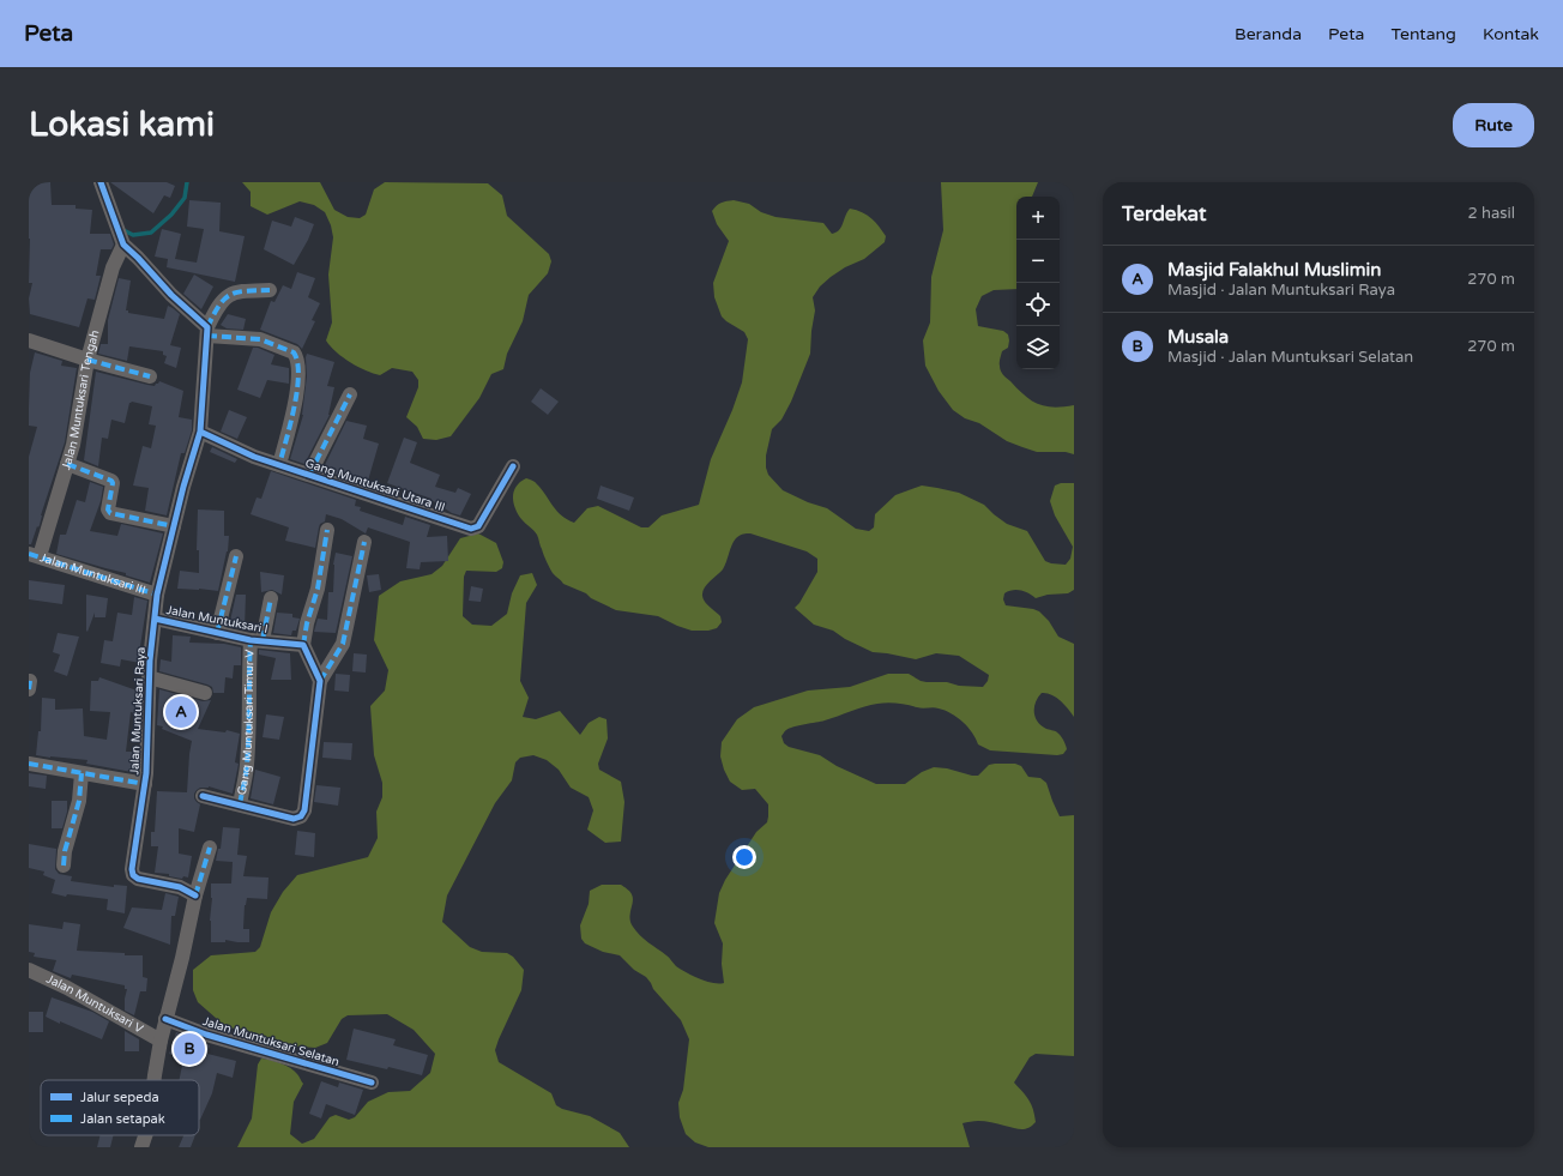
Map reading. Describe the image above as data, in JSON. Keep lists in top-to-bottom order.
{
  "streets": {
    "street": [
      "Jalan Muntuksari Tengah",
      "Gang Muntuksari Utara III",
      "Jalan Muntuksari III",
      "Jalan Muntuksari I",
      "Jalan Muntuksari Raya",
      "Gang Muntuksari Timur V",
      "Jalan Muntuksari V",
      "Jalan Muntuksari Selatan"
    ]
  },
  "crossings": [
    ["Jalan Muntuksari Tengah", "Jalan Muntuksari III"],
    ["Gang Muntuksari Utara III", "Jalan Muntuksari Raya"],
    ["Jalan Muntuksari III", "Jalan Muntuksari Raya"],
    ["Jalan Muntuksari I", "Jalan Muntuksari Raya"],
    ["Jalan Muntuksari I", "Gang Muntuksari Timur V"]
  ],
  "legend": ["Jalur sepeda", "Jalan setapak"],
  "page": {
    "header": "Peta",
    "nav": [
      "Beranda",
      "Peta",
      "Tentang",
      "Kontak"
    ],
    "buttons": "Rute",
    "title": "Lokasi kami",
    "heading": ["Terdekat", "2 hasil"],
    "map_buttons": ["+", "−"],
    "list": [
      {
        "mark": "A",
        "name": "Masjid Falakhul Muslimin",
        "note": "Masjid · Jalan Muntuksari Raya",
        "value": "270 m"
      },
      {
        "mark": "B",
        "name": "Musala",
        "note": "Masjid · Jalan Muntuksari Selatan",
        "value": "270 m"
      }
    ],
    "pins": ["A", "B"]
  }
}
